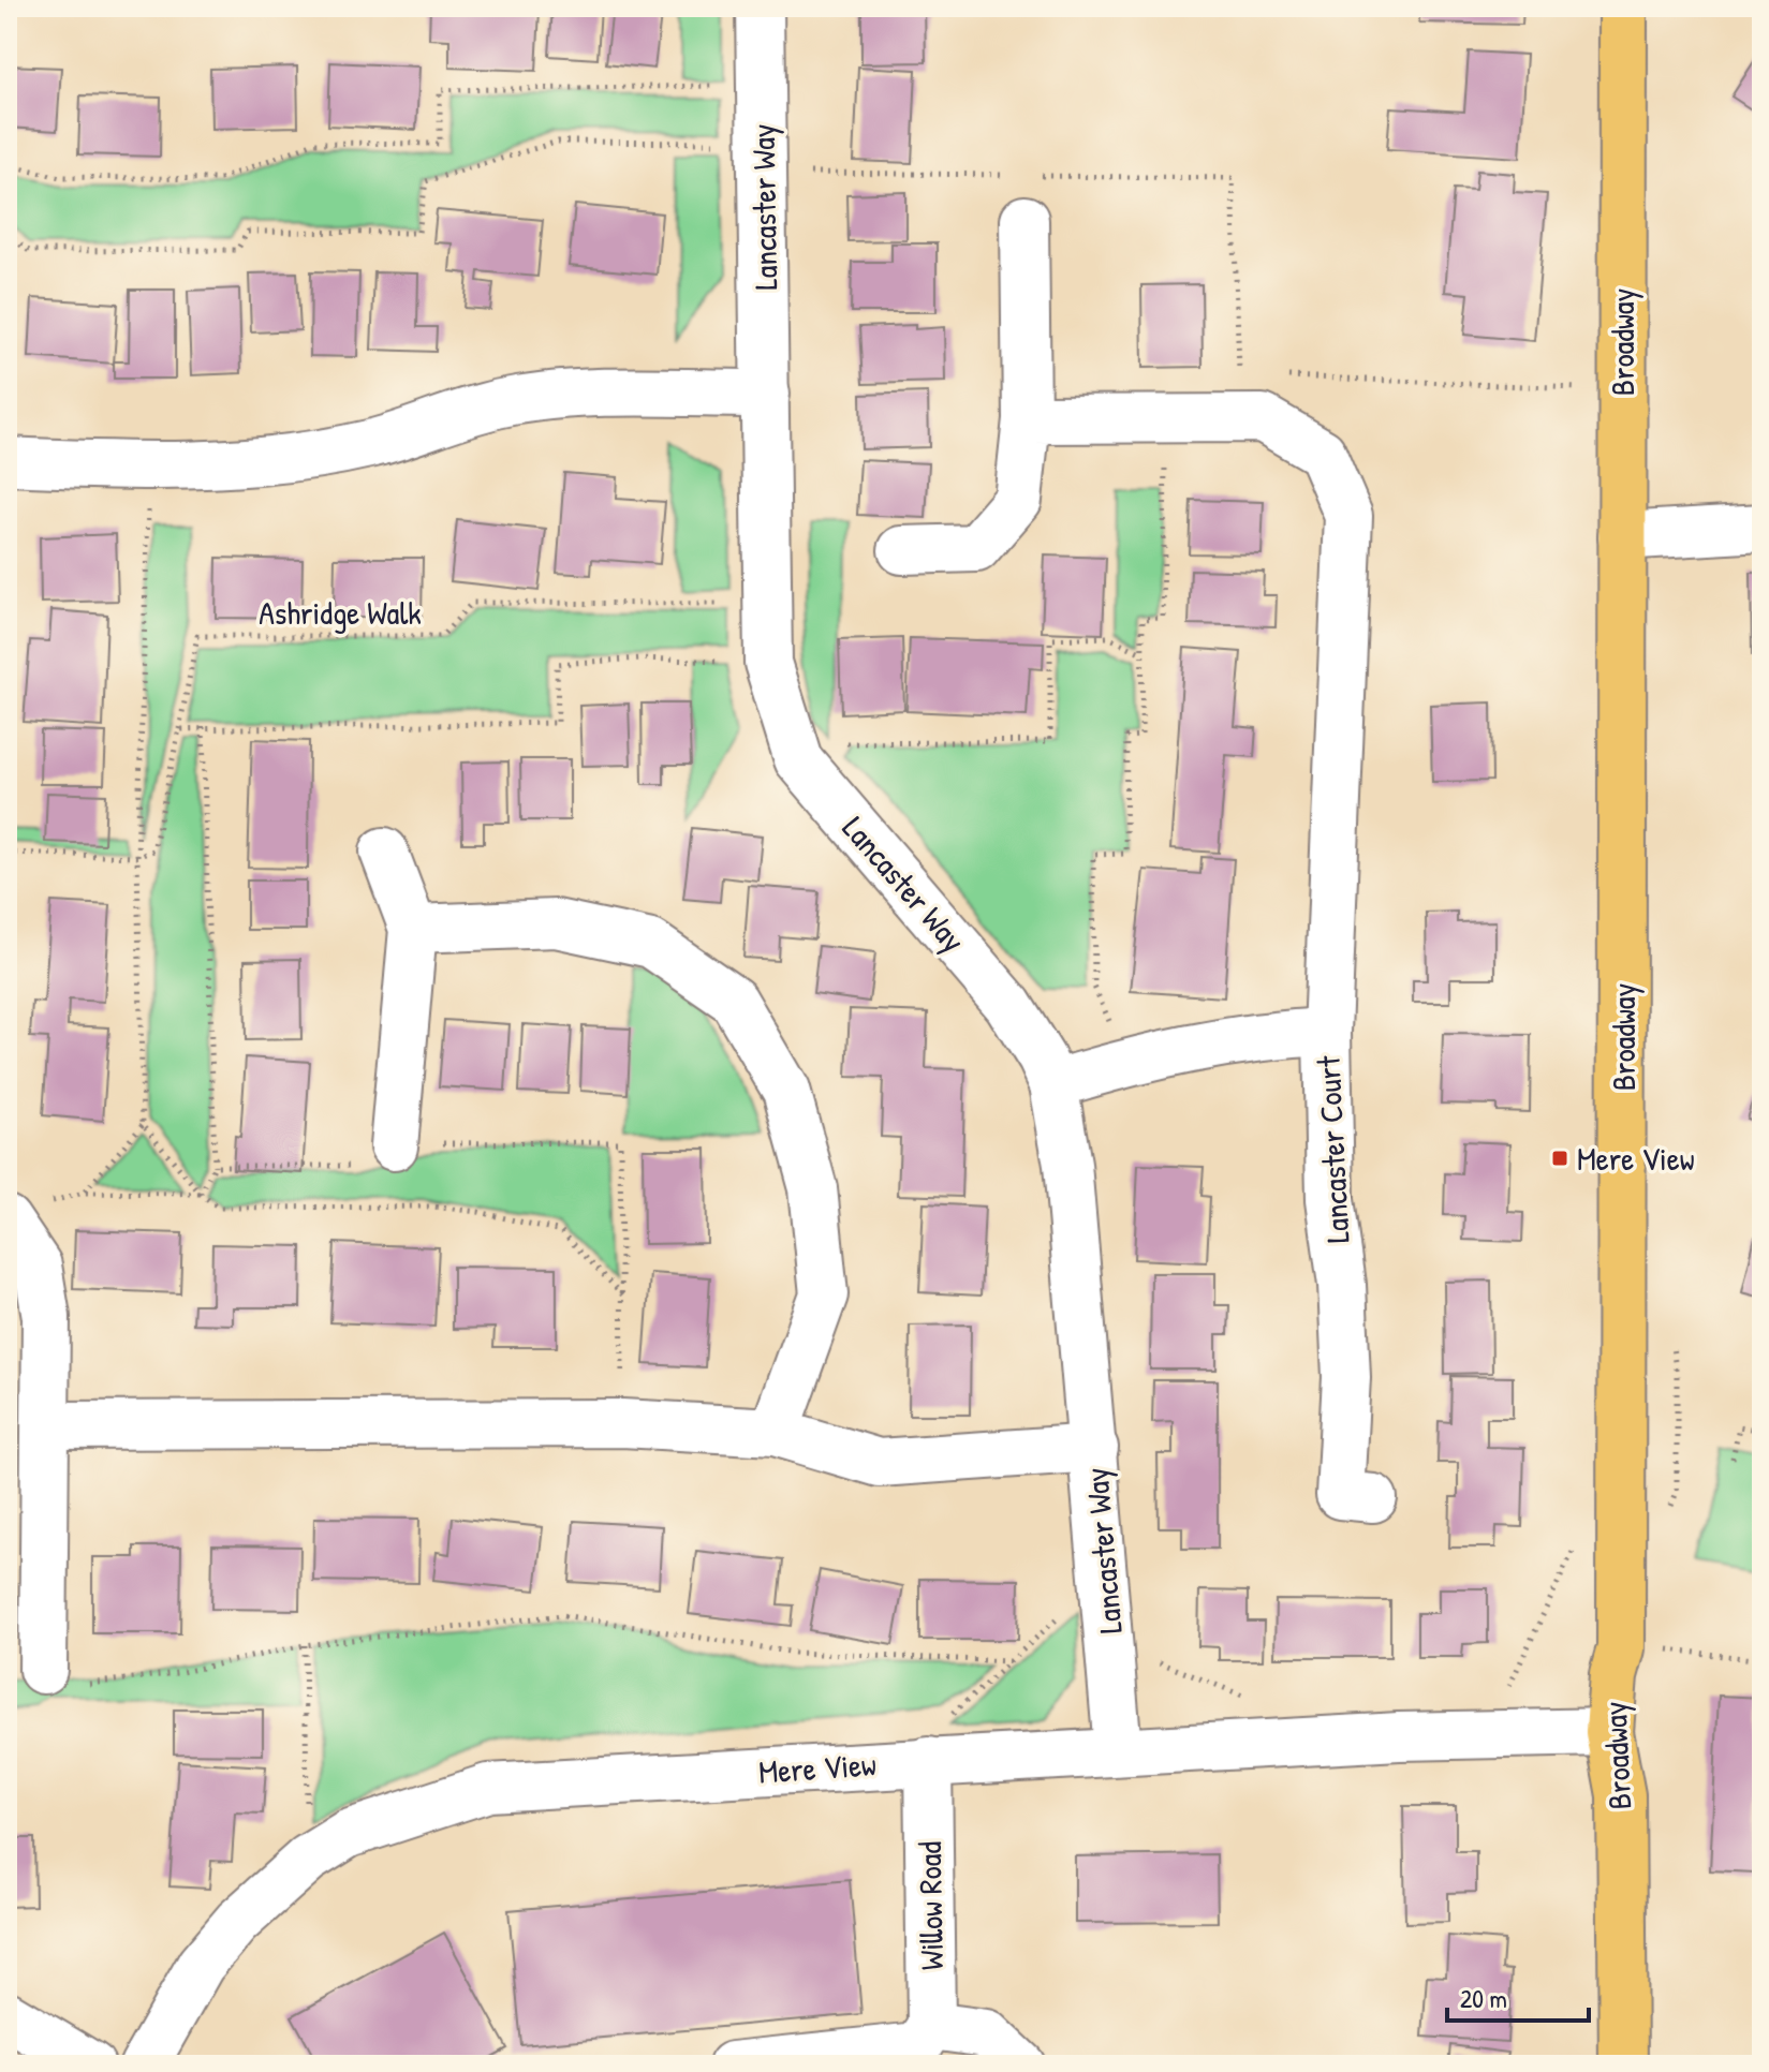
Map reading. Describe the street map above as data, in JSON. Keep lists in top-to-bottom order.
{
  "streets": {
    "main road": ["Broadway"],
    "street": [
      "Lancaster Way",
      "Lancaster Court",
      "Mere View",
      "Willow Road"
    ],
    "path": ["Ashridge Walk"]
  },
  "crossings": [
    ["Lancaster Way", "Ashridge Walk"],
    ["Lancaster Way", "Lancaster Court"],
    ["Lancaster Way", "Mere View"],
    ["Broadway", "Mere View"],
    ["Mere View", "Willow Road"]
  ],
  "places": {
    "transit": ["Mere View"]
  },
  "scale_bar": "20 m"
}
